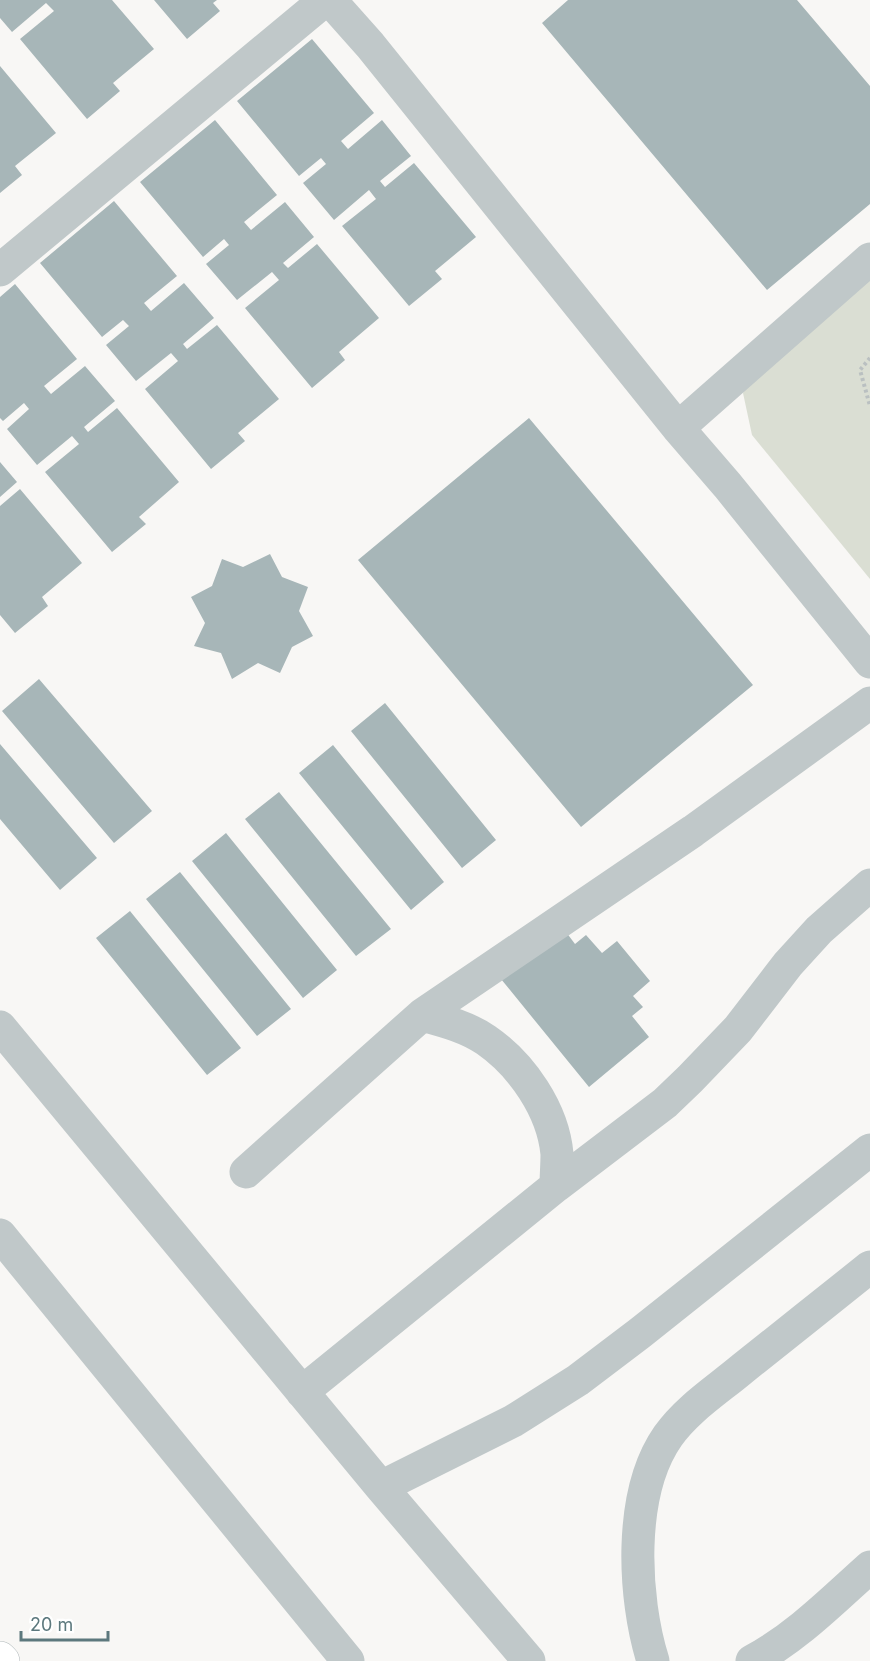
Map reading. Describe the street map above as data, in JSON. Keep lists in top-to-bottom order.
{
  "scale_bar": "20 m"
}
